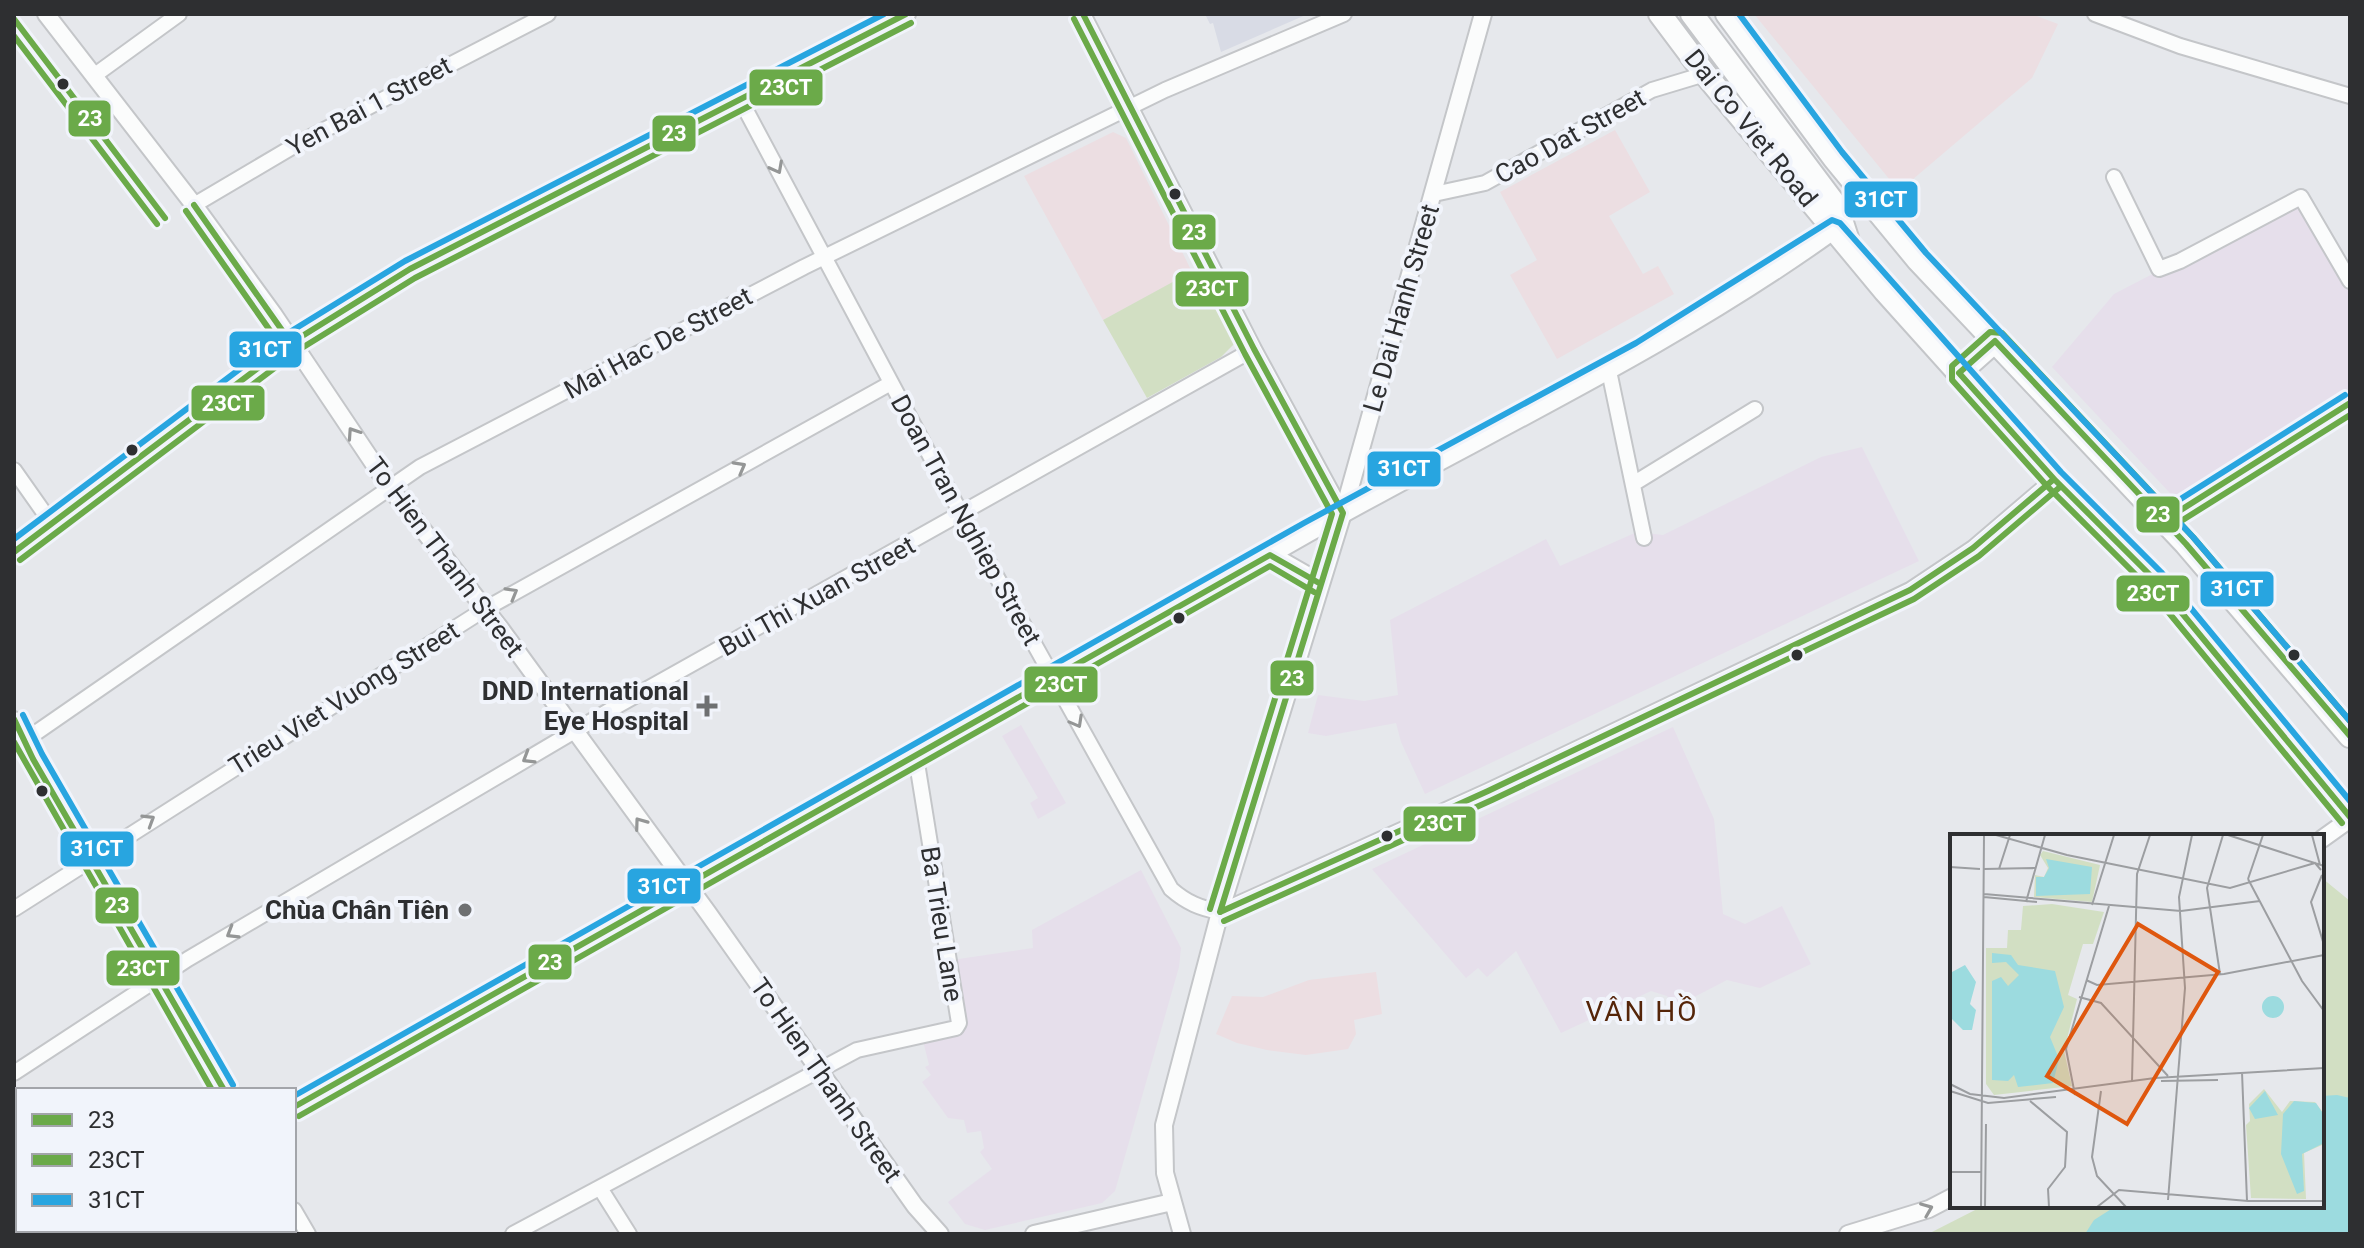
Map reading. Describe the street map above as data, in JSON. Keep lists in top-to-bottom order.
{
  "streets": {
    "main road": ["Dai Co Viet Road"],
    "street": [
      "Yen Bai 1 Street",
      "Cao Dat Street",
      "Le Dai Hanh Street",
      "Mai Hac De Street",
      "Doan Tran Nghiep Street",
      "To Hien Thanh Street",
      "Bui Thi Xuan Street",
      "Trieu Viet Vuong Street"
    ]
  },
  "crossings": [
    ["Yen Bai 1 Street", "To Hien Thanh Street"],
    ["Dai Co Viet Road", "Cao Dat Street"],
    ["Cao Dat Street", "Le Dai Hanh Street"],
    ["Le Dai Hanh Street", "Doan Tran Nghiep Street"],
    ["Mai Hac De Street", "Doan Tran Nghiep Street"],
    ["Mai Hac De Street", "To Hien Thanh Street"],
    ["Doan Tran Nghiep Street", "Bui Thi Xuan Street"],
    ["Doan Tran Nghiep Street", "Trieu Viet Vuong Street"],
    ["To Hien Thanh Street", "Bui Thi Xuan Street"],
    ["To Hien Thanh Street", "Trieu Viet Vuong Street"]
  ],
  "one_way": ["Doan Tran Nghiep Street", "Trieu Viet Vuong Street"],
  "districts": ["VÂN HỒ"],
  "places": {
    "health": ["DND International Eye Hospital"],
    "other": ["Chùa Chân Tiên"]
  },
  "lines": ["transit line 23", "transit line 31CT", "transit line 23CT"],
  "legend": ["23", "23CT", "31CT"]
}
